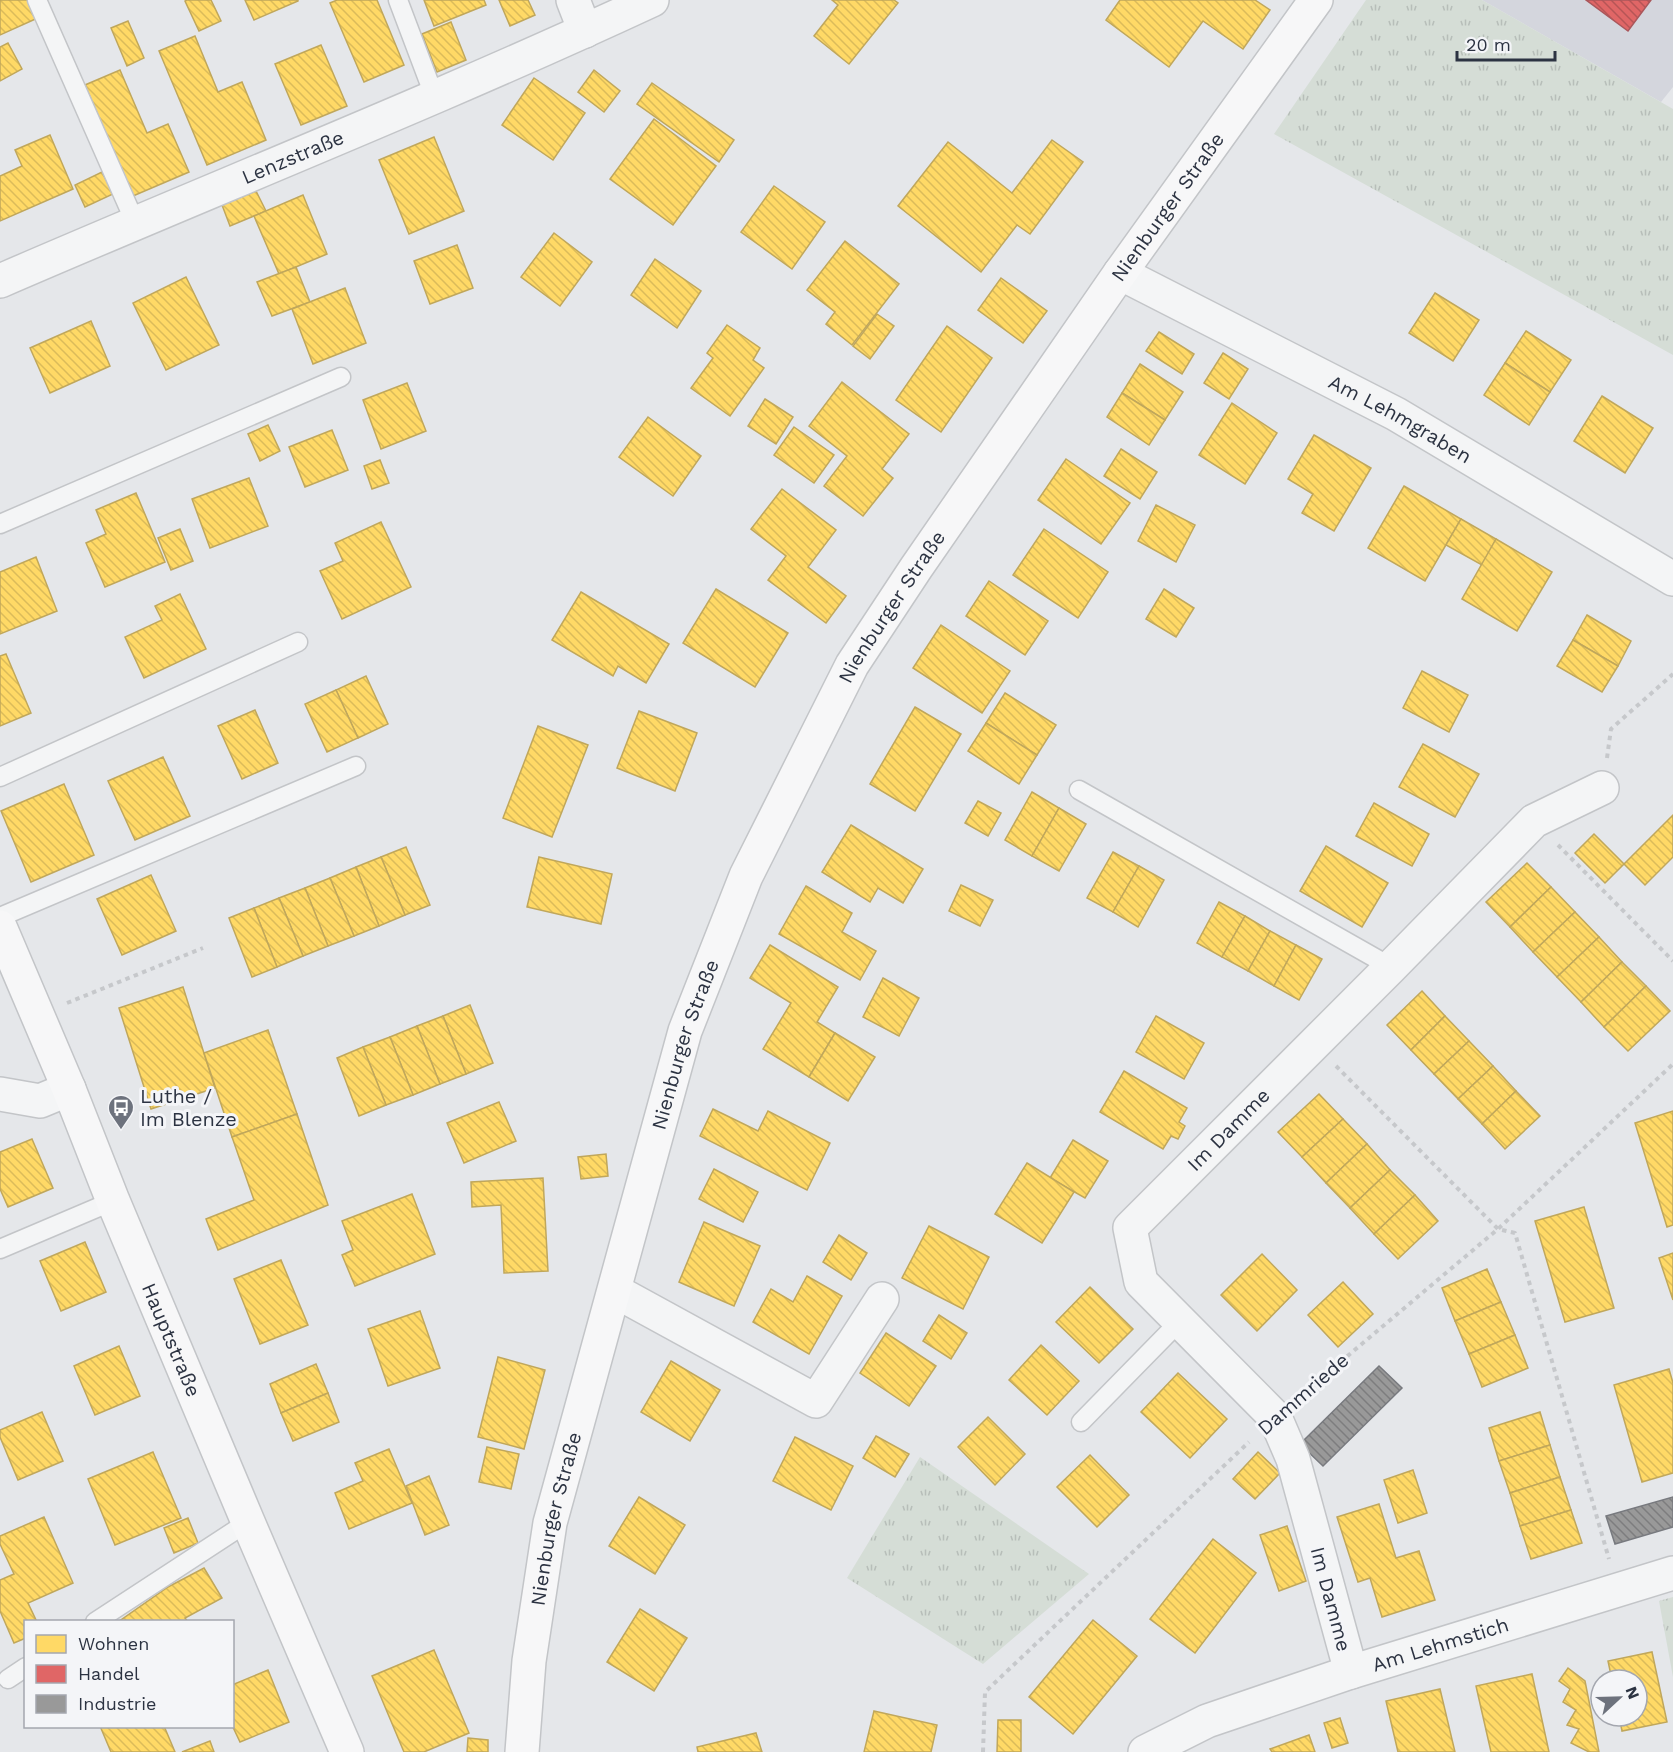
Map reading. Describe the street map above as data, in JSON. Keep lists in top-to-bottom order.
{
  "streets": {
    "street": [
      "Lenzstraße",
      "Nienburger Straße",
      "Am Lehmgraben",
      "Im Damme",
      "Hauptstraße",
      "Am Lehmstich"
    ],
    "path": ["Dammriede"]
  },
  "crossings": [
    ["Nienburger Straße", "Am Lehmgraben"],
    ["Im Damme", "Dammriede"],
    ["Im Damme", "Am Lehmstich"]
  ],
  "places": {
    "bus stop": ["Luthe / Im Blenze"]
  },
  "legend": ["Wohnen", "Handel", "Industrie"],
  "scale_bar": "20 m",
  "north": "right"
}
